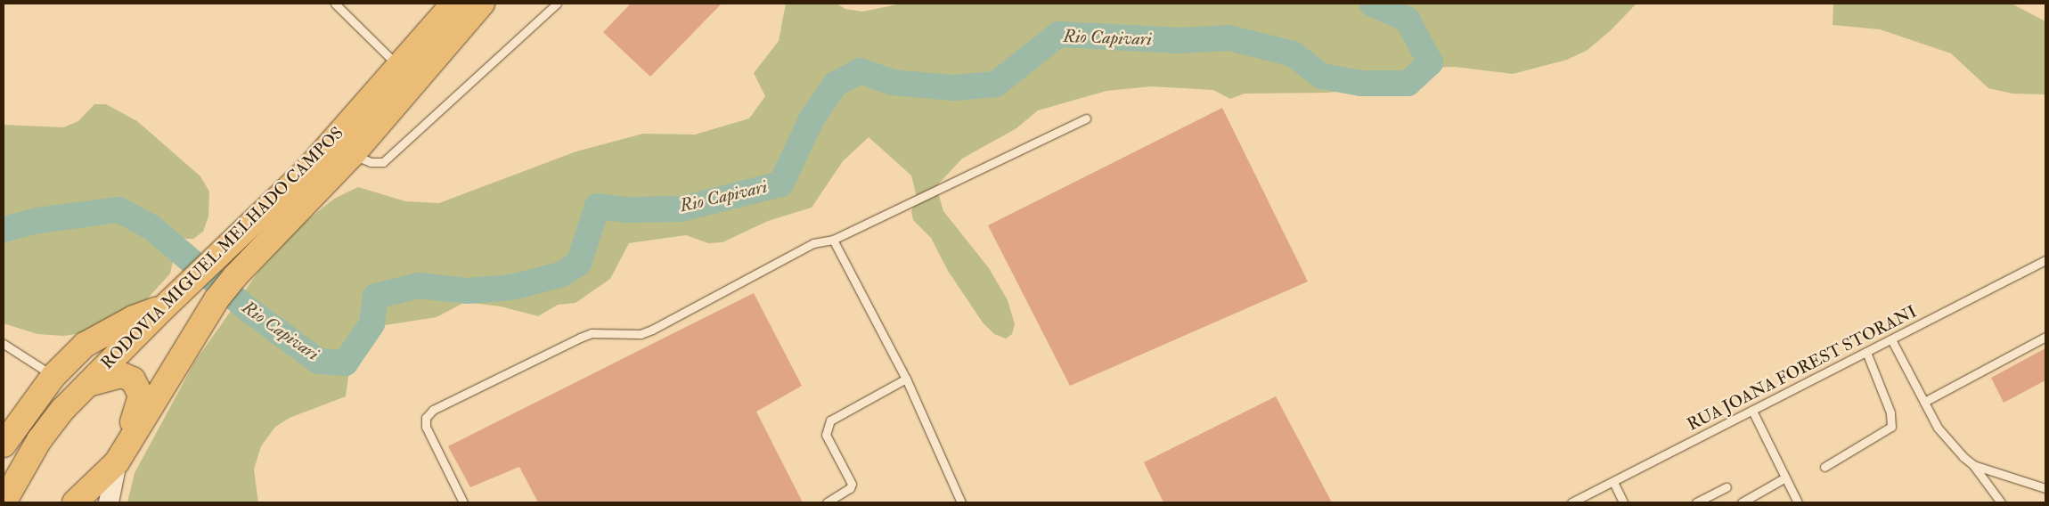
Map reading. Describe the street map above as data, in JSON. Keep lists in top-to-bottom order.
{
  "streets": {
    "highway": ["RODOVIA MIGUEL MELHADO CAMPOS"],
    "lane": ["RUA JOANA FOREST STORANI"]
  },
  "water": ["Rio Capivari"]
}
